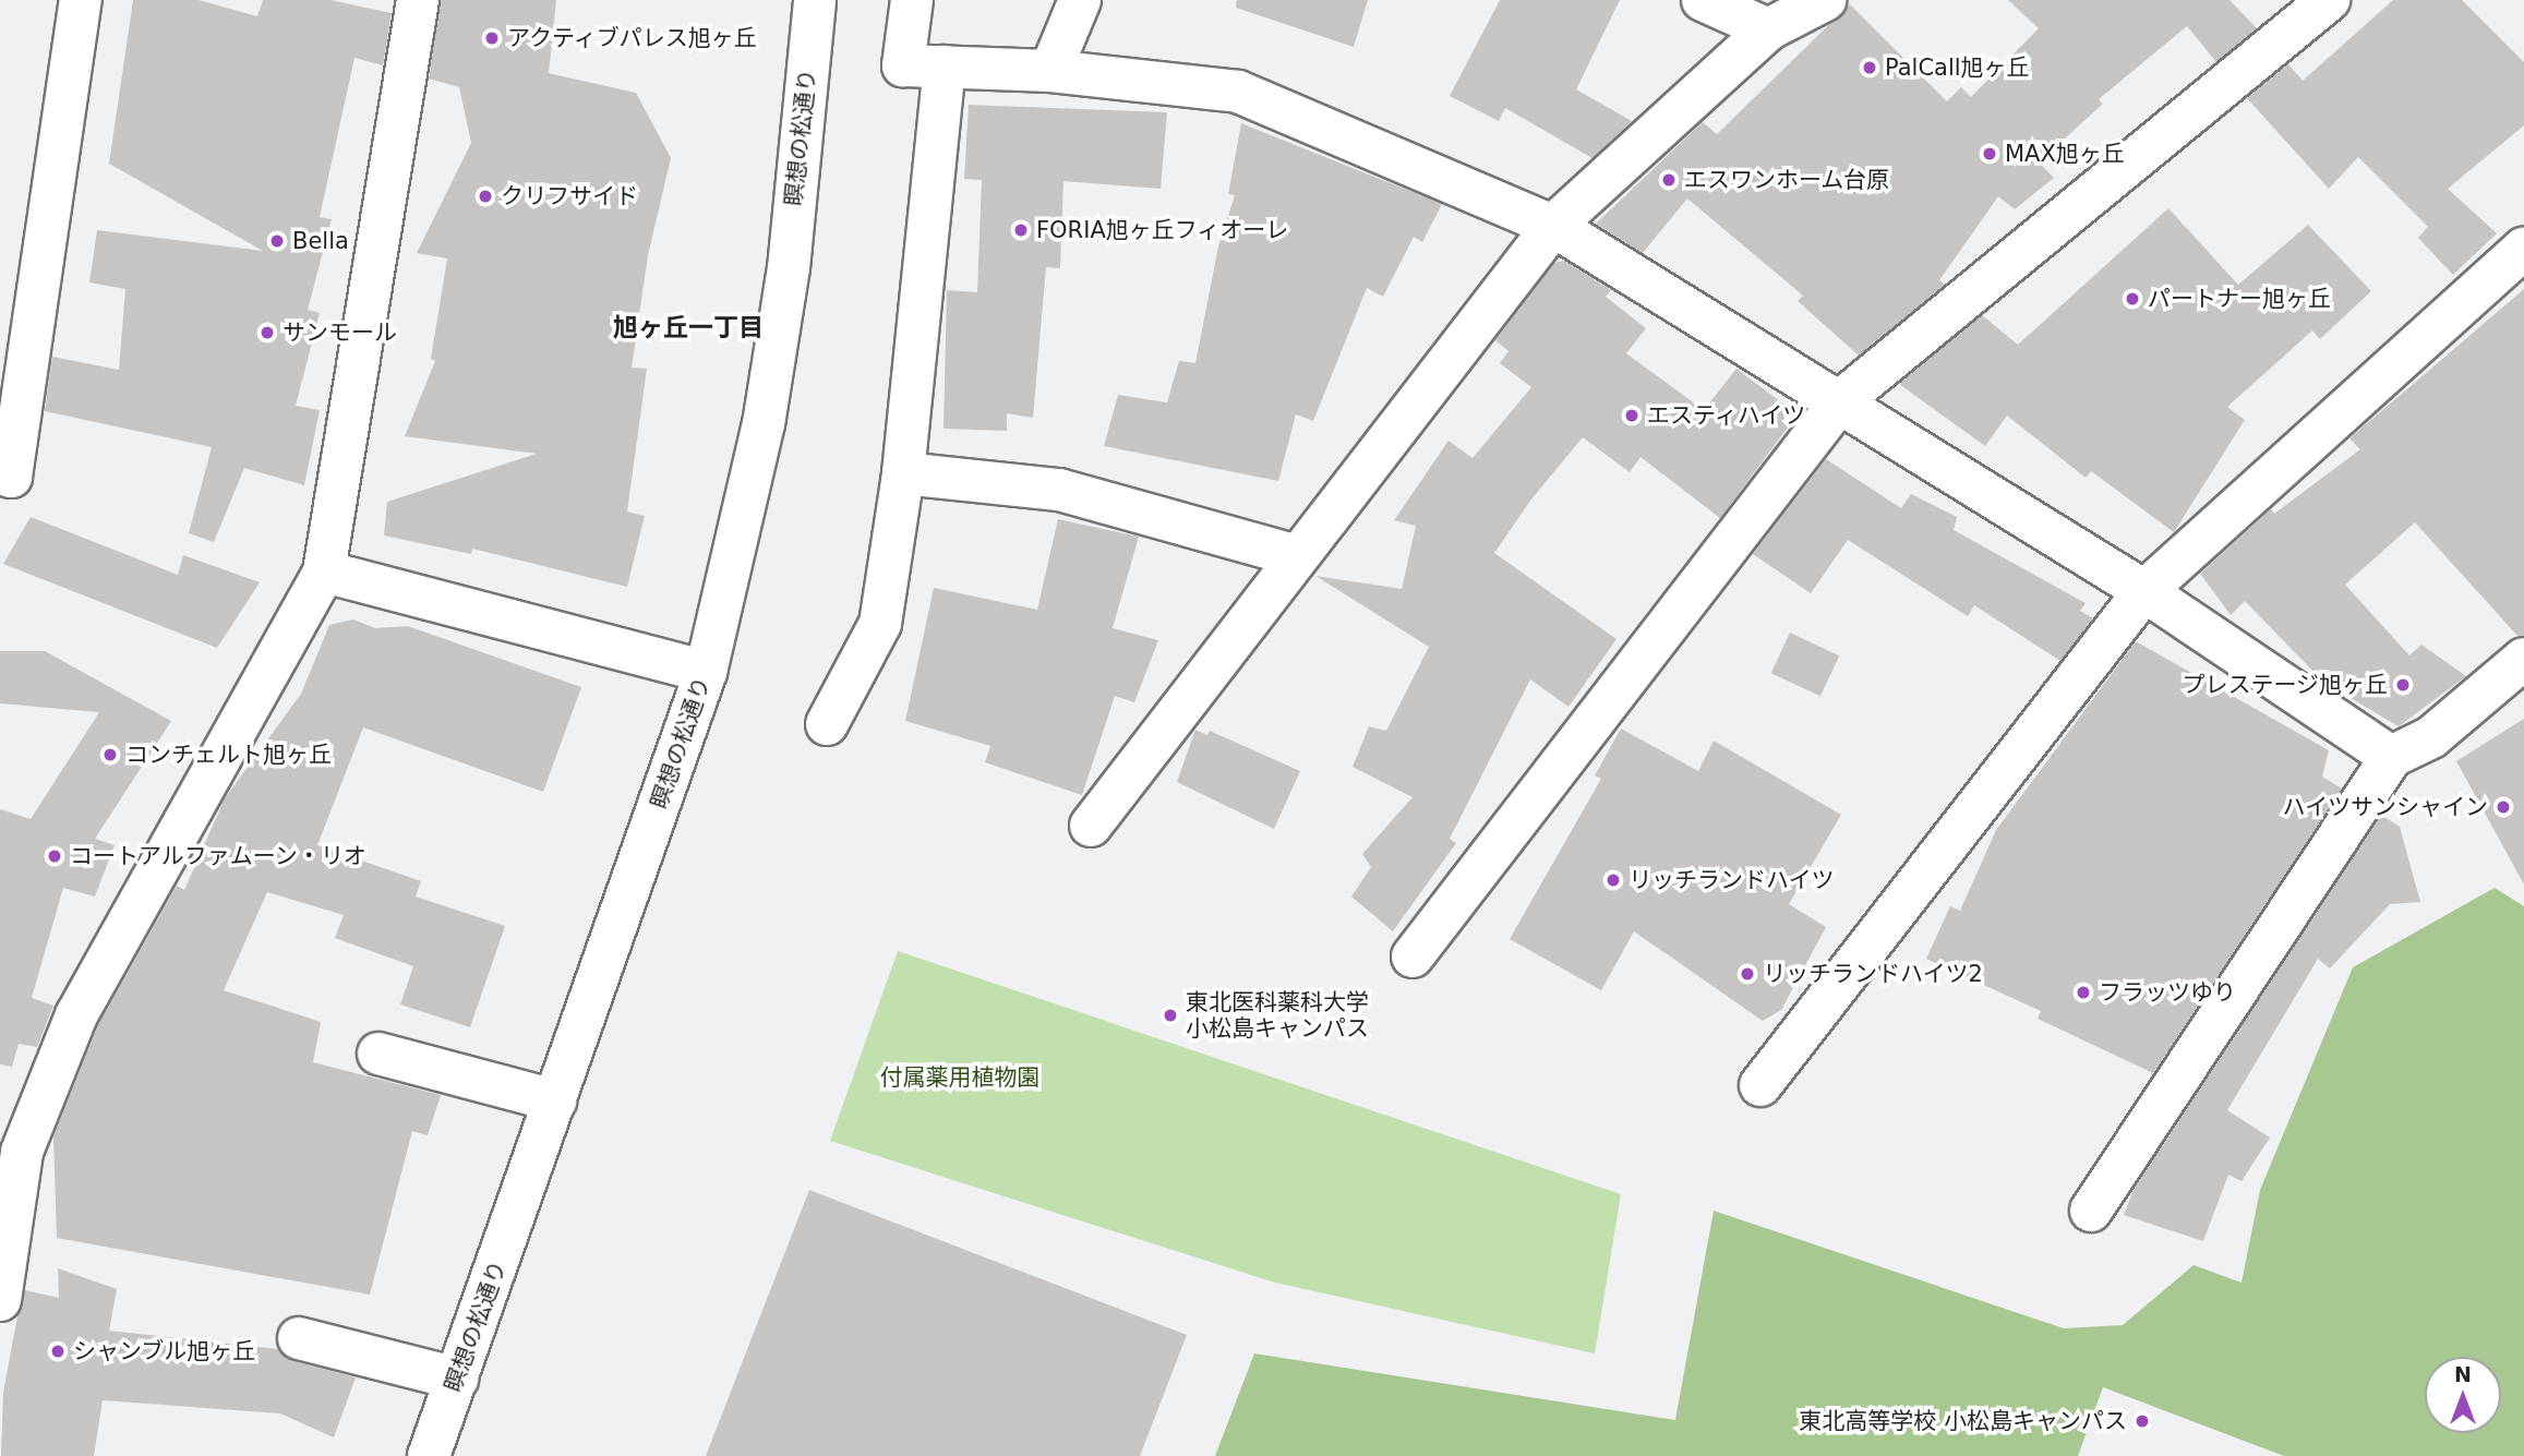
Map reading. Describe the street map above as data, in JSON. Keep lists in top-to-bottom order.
{
  "streets": {
    "street": ["瞑想の松通り"]
  },
  "districts": ["旭ヶ丘一丁目"],
  "parks": ["付属薬用植物園"],
  "places": [
    "アクティブパレス旭ヶ丘",
    "PalCall旭ヶ丘",
    "MAX旭ヶ丘",
    "エスワンホーム台原",
    "クリフサイド",
    "FORIA旭ヶ丘フィオーレ",
    "Bella",
    "パートナー旭ヶ丘",
    "サンモール",
    "エスティハイツ",
    "プレステージ旭ヶ丘",
    "コンチェルト旭ヶ丘",
    "ハイツサンシャイン",
    "コートアルファムーン・リオ",
    "リッチランドハイツ",
    "リッチランドハイツ2",
    "フラッツゆり",
    "東北医科薬科大学 小松島キャンパス",
    "シャンブル旭ヶ丘",
    "東北高等学校 小松島キャンパス"
  ],
  "north": "top"
}
